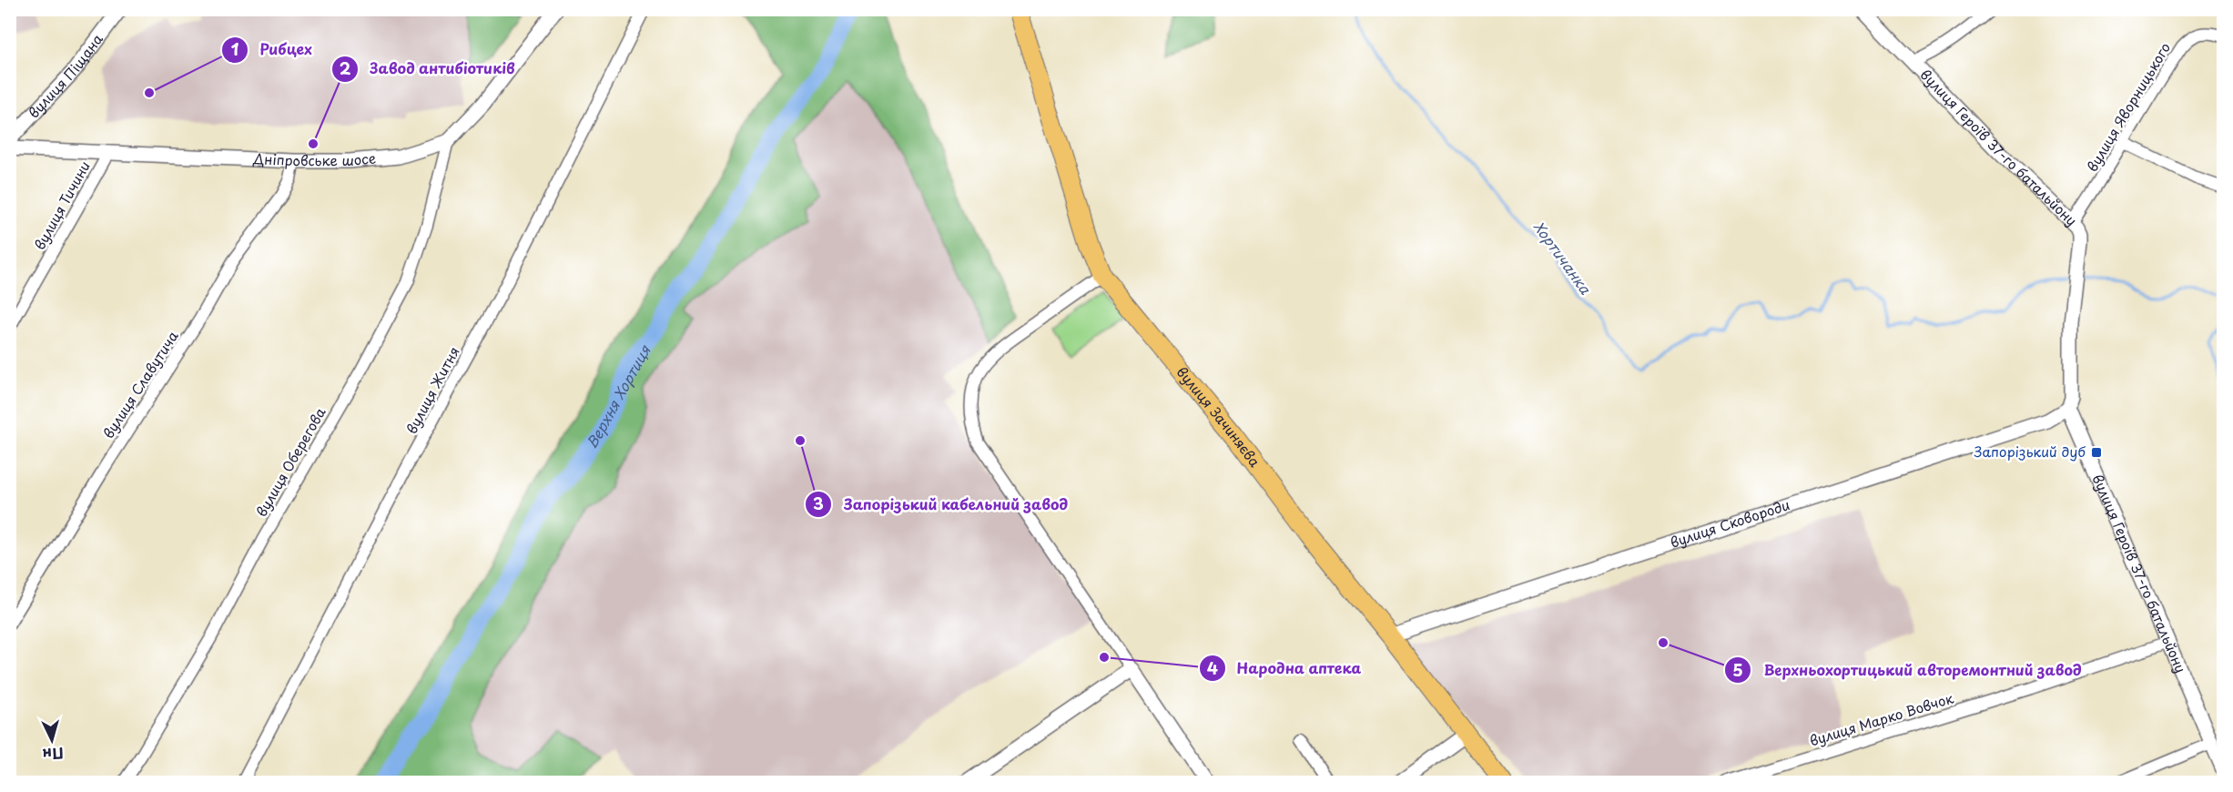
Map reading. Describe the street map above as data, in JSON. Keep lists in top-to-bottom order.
{
  "streets": {
    "main road": ["вулиця Зачиняєва"],
    "street": [
      "вулиця Піщана",
      "вулиця Яворницького",
      "вулиця Героїв 37-го батальйону",
      "Дніпровське шосе",
      "вулиця Тичини",
      "вулиця Славутича",
      "вулиця Житня",
      "вулиця Оберегова",
      "вулиця Сковороди",
      "вулиця Марко Вовчок"
    ]
  },
  "crossings": [
    ["вулиця Яворницького", "вулиця Героїв 37-го батальйону"],
    ["вулиця Героїв 37-го батальйону", "вулиця Сковороди"],
    ["вулиця Героїв 37-го батальйону", "вулиця Марко Вовчок"],
    ["Дніпровське шосе", "вулиця Тичини"],
    ["Дніпровське шосе", "вулиця Славутича"],
    ["Дніпровське шосе", "вулиця Оберегова"],
    ["вулиця Зачиняєва", "вулиця Сковороди"]
  ],
  "water": ["Хортичанка", "Верхня Хортиця"],
  "places": {
    "other": [
      "Рибцех",
      "Завод антибіотиків",
      "Запорізький кабельний завод",
      "Верхньохортицький авторемонтний завод",
      "Народна аптека"
    ],
    "transit": ["Запорізький дуб"]
  },
  "north": "bottom"
}
